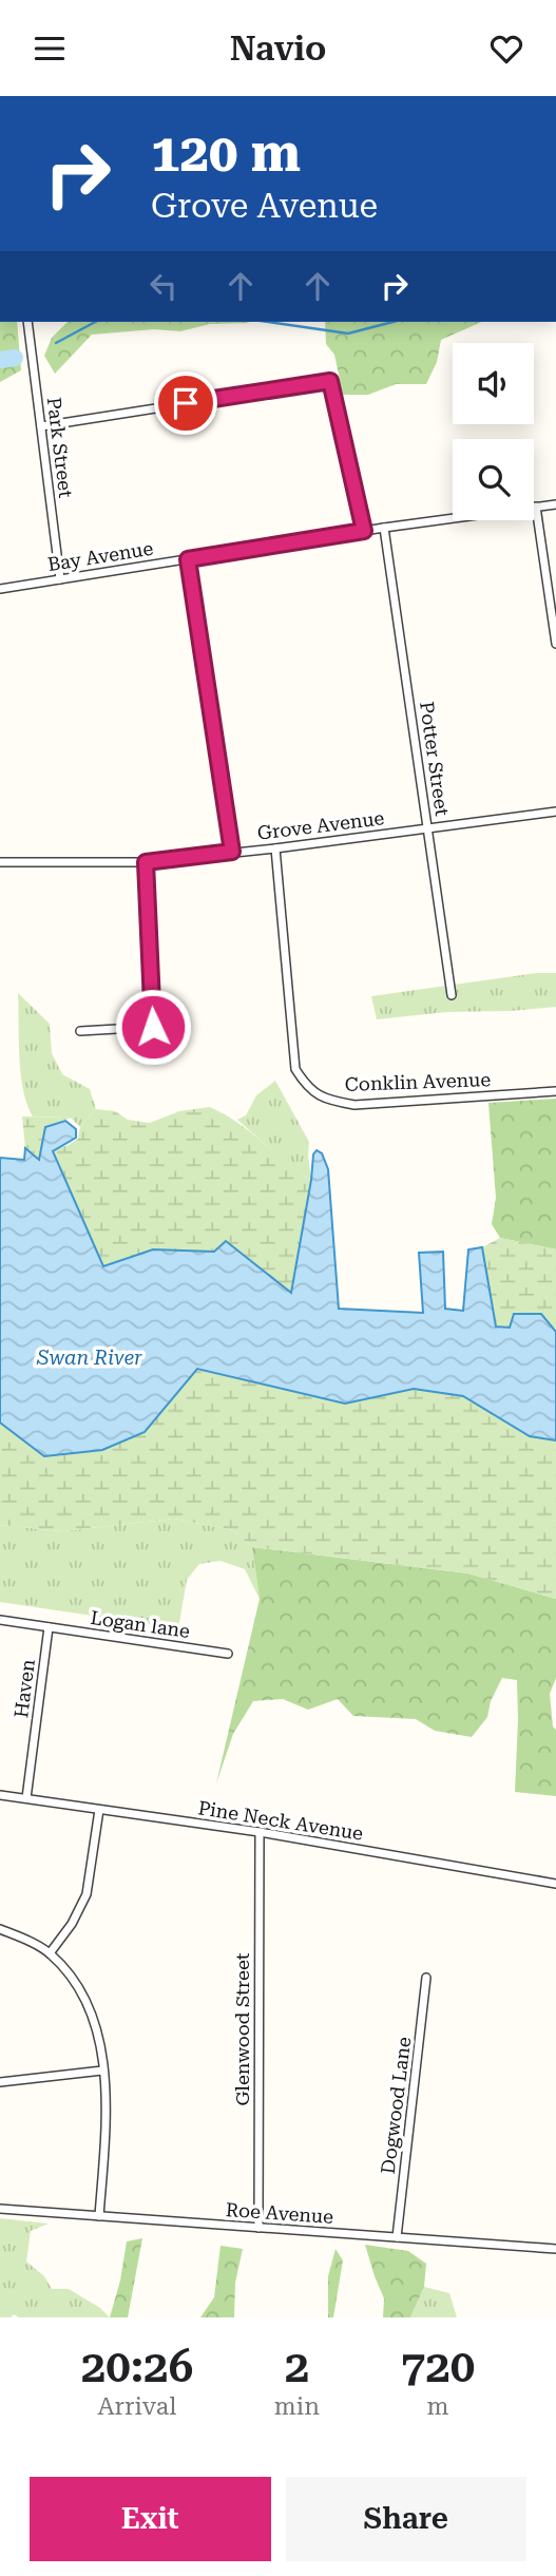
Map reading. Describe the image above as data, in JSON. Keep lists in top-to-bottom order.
{
  "streets": {
    "street": [
      "Park Street",
      "Bay Avenue",
      "Potter Street",
      "Grove Avenue",
      "Conklin Avenue",
      "Logan lane",
      "Haven",
      "Pine Neck Avenue",
      "Glenwood Street",
      "Dogwood Lane",
      "Roe Avenue"
    ]
  },
  "crossings": [
    ["Park Street", "Bay Avenue"],
    ["Bay Avenue", "Potter Street"],
    ["Potter Street", "Grove Avenue"],
    ["Grove Avenue", "Conklin Avenue"],
    ["Logan lane", "Haven"],
    ["Haven", "Pine Neck Avenue"],
    ["Pine Neck Avenue", "Glenwood Street"],
    ["Glenwood Street", "Roe Avenue"],
    ["Dogwood Lane", "Roe Avenue"]
  ],
  "water": ["Swan River"],
  "page": {
    "header": "Navio",
    "turn": ["120 m", "Grove Avenue"],
    "eta": [
      "20:26",
      "Arrival",
      "2",
      "min",
      "720",
      "m"
    ],
    "buttons": ["Exit", "Share"]
  }
}
